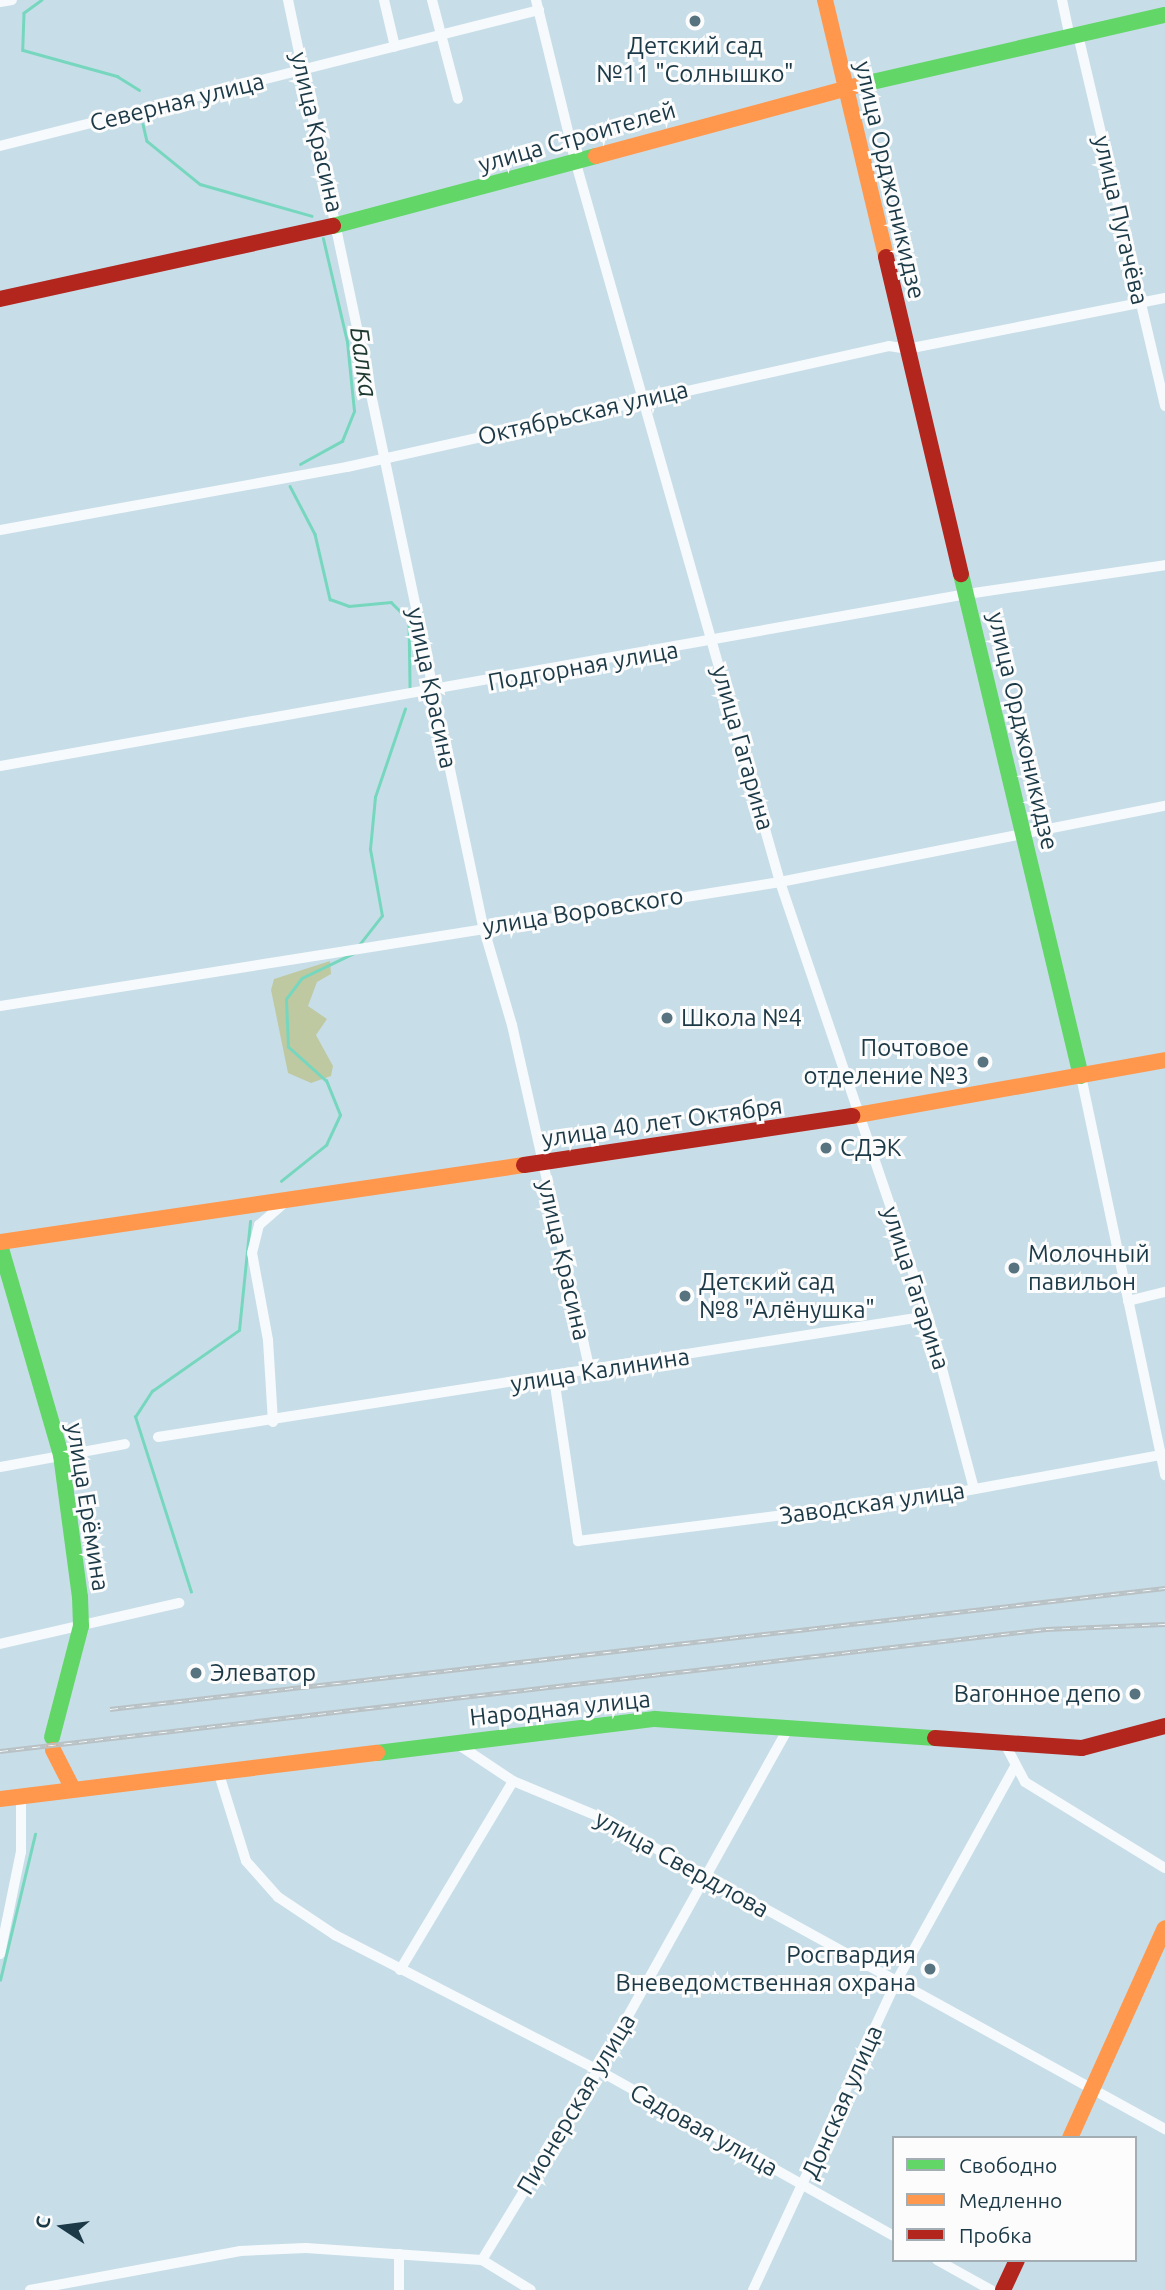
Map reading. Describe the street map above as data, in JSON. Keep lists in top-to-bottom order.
{
  "streets": {
    "street": [
      "Северная улица",
      "улица Красина",
      "улица Строителей",
      "улица Орджоникидзе",
      "улица Пугачёва",
      "Октябрьская улица",
      "Подгорная улица",
      "улица Гагарина",
      "улица Воровского",
      "улица 40 лет Октября",
      "улица Калинина",
      "Заводская улица",
      "улица Ерёмина",
      "Народная улица",
      "улица Свердлова",
      "Донская улица",
      "Пионерская улица",
      "Садовая улица"
    ]
  },
  "crossings": [
    ["Северная улица", "улица Красина"],
    ["Северная улица", "улица Гагарина"],
    ["улица Красина", "улица Строителей"],
    ["улица Красина", "Октябрьская улица"],
    ["улица Красина", "Подгорная улица"],
    ["улица Красина", "улица Воровского"],
    ["улица Красина", "улица 40 лет Октября"],
    ["улица Красина", "улица Калинина"],
    ["улица Строителей", "улица Орджоникидзе"],
    ["улица Строителей", "улица Пугачёва"],
    ["улица Строителей", "улица Гагарина"],
    ["улица Орджоникидзе", "Октябрьская улица"],
    ["улица Орджоникидзе", "Подгорная улица"],
    ["улица Орджоникидзе", "улица Воровского"],
    ["улица Орджоникидзе", "улица 40 лет Октября"],
    ["улица Орджоникидзе", "Заводская улица"],
    ["улица Пугачёва", "Октябрьская улица"],
    ["Октябрьская улица", "улица Гагарина"],
    ["Подгорная улица", "улица Гагарина"],
    ["улица Гагарина", "улица Воровского"],
    ["улица Гагарина", "улица 40 лет Октября"],
    ["улица Гагарина", "улица Калинина"],
    ["улица Гагарина", "Заводская улица"],
    ["улица 40 лет Октября", "улица Ерёмина"],
    ["улица Калинина", "Заводская улица"],
    ["улица Ерёмина", "Народная улица"],
    ["Народная улица", "улица Свердлова"],
    ["Народная улица", "Пионерская улица"],
    ["Народная улица", "Садовая улица"],
    ["улица Свердлова", "Донская улица"],
    ["улица Свердлова", "Пионерская улица"],
    ["Донская улица", "Садовая улица"],
    ["Пионерская улица", "Садовая улица"]
  ],
  "water": ["Балка"],
  "places": [
    "Детский сад №11 \"Солнышко\"",
    "Школа №4",
    "Почтовое отделение №3",
    "СДЭК",
    "Молочный павильон",
    "Детский сад №8 \"Алёнушка\"",
    "Элеватор",
    "Вагонное депо",
    "Росгвардия Вневедомственная охрана"
  ],
  "legend": ["Свободно", "Медленно", "Пробка"],
  "north": "left"
}
